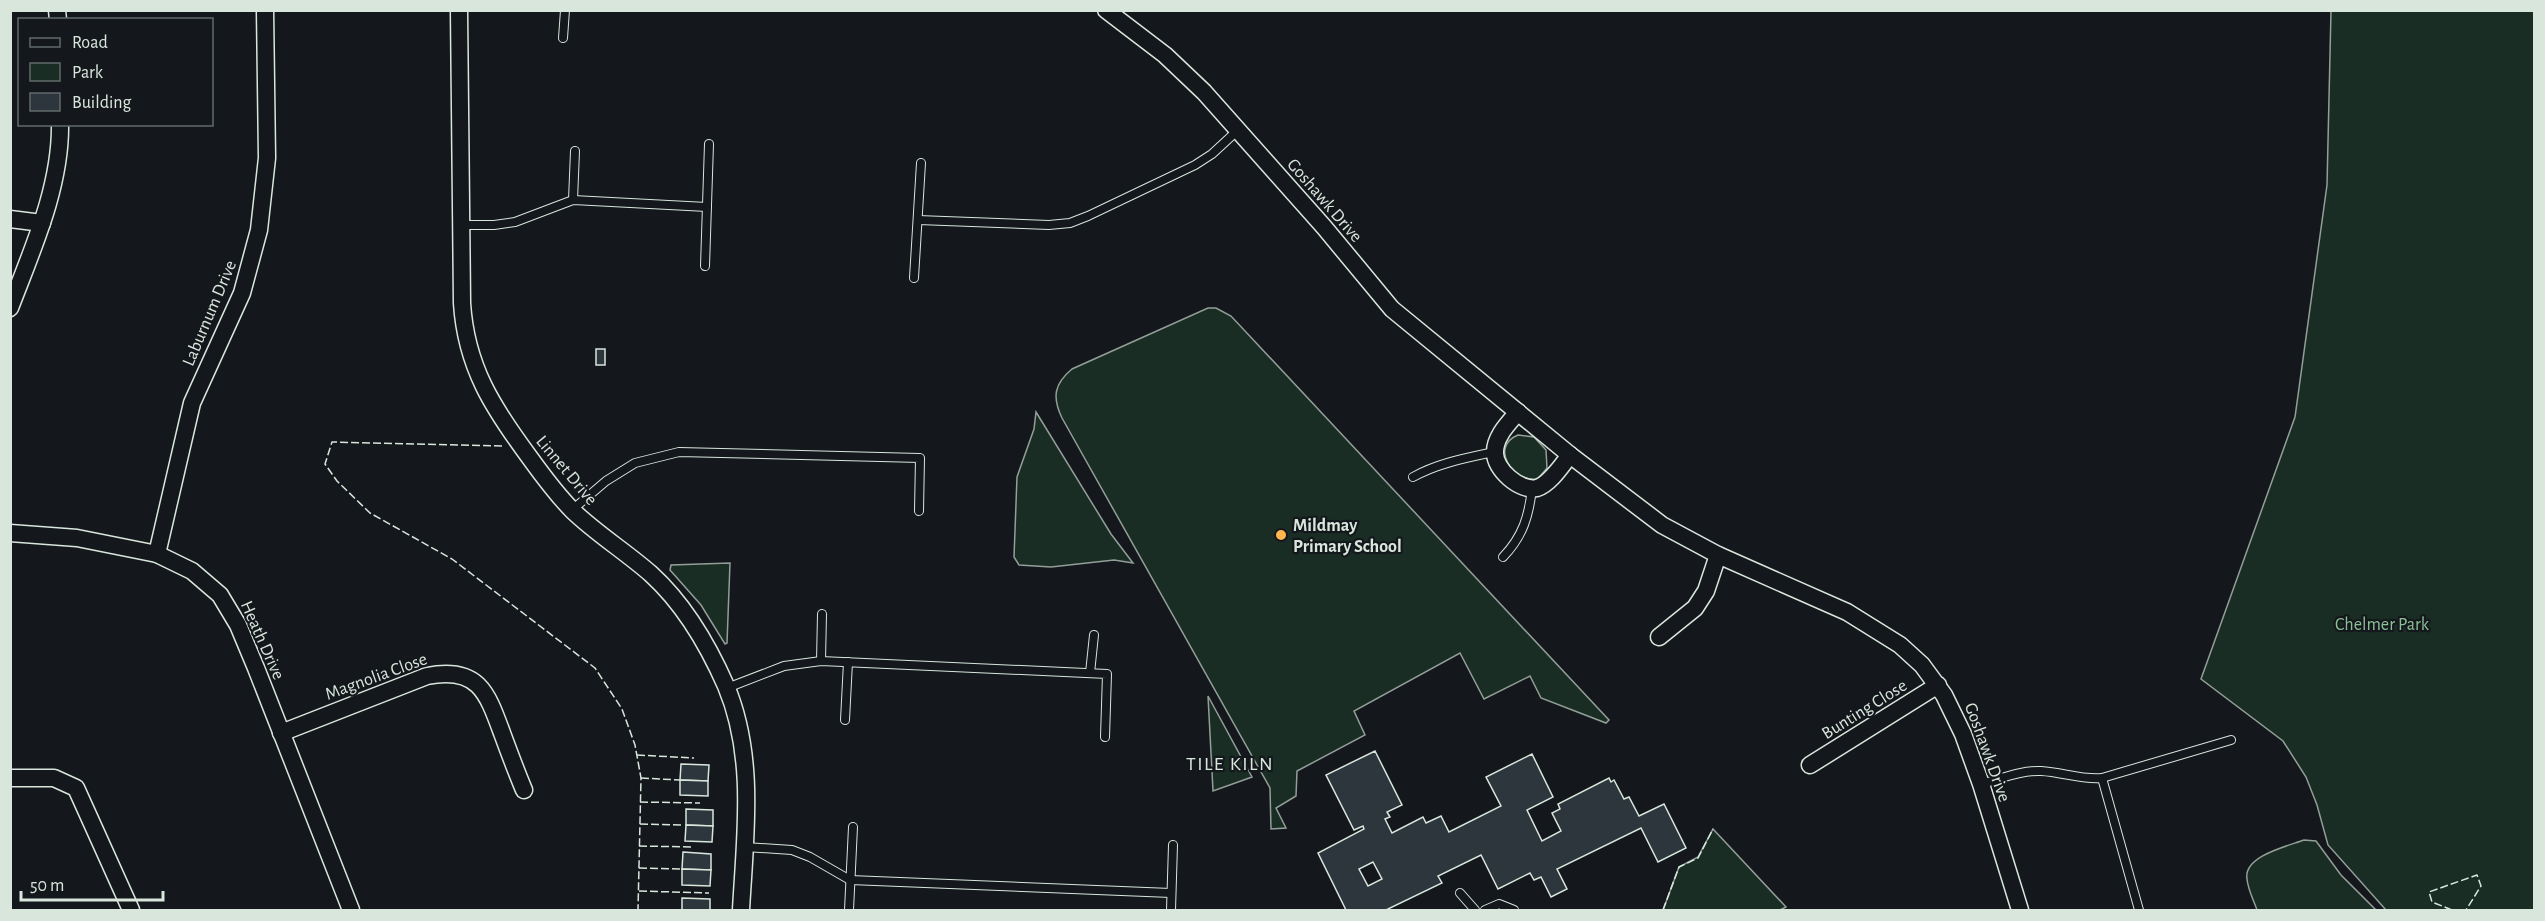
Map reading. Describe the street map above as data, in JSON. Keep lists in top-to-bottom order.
{
  "streets": {
    "street": [
      "Goshawk Drive",
      "Laburnum Drive",
      "Linnet Drive",
      "Heath Drive",
      "Magnolia Close",
      "Bunting Close"
    ]
  },
  "crossings": [
    ["Goshawk Drive", "Bunting Close"],
    ["Laburnum Drive", "Heath Drive"],
    ["Heath Drive", "Magnolia Close"]
  ],
  "districts": ["TILE KILN"],
  "parks": ["Chelmer Park"],
  "places": ["Mildmay Primary School"],
  "legend": ["Road", "Park", "Building"],
  "scale_bar": "50 m"
}
